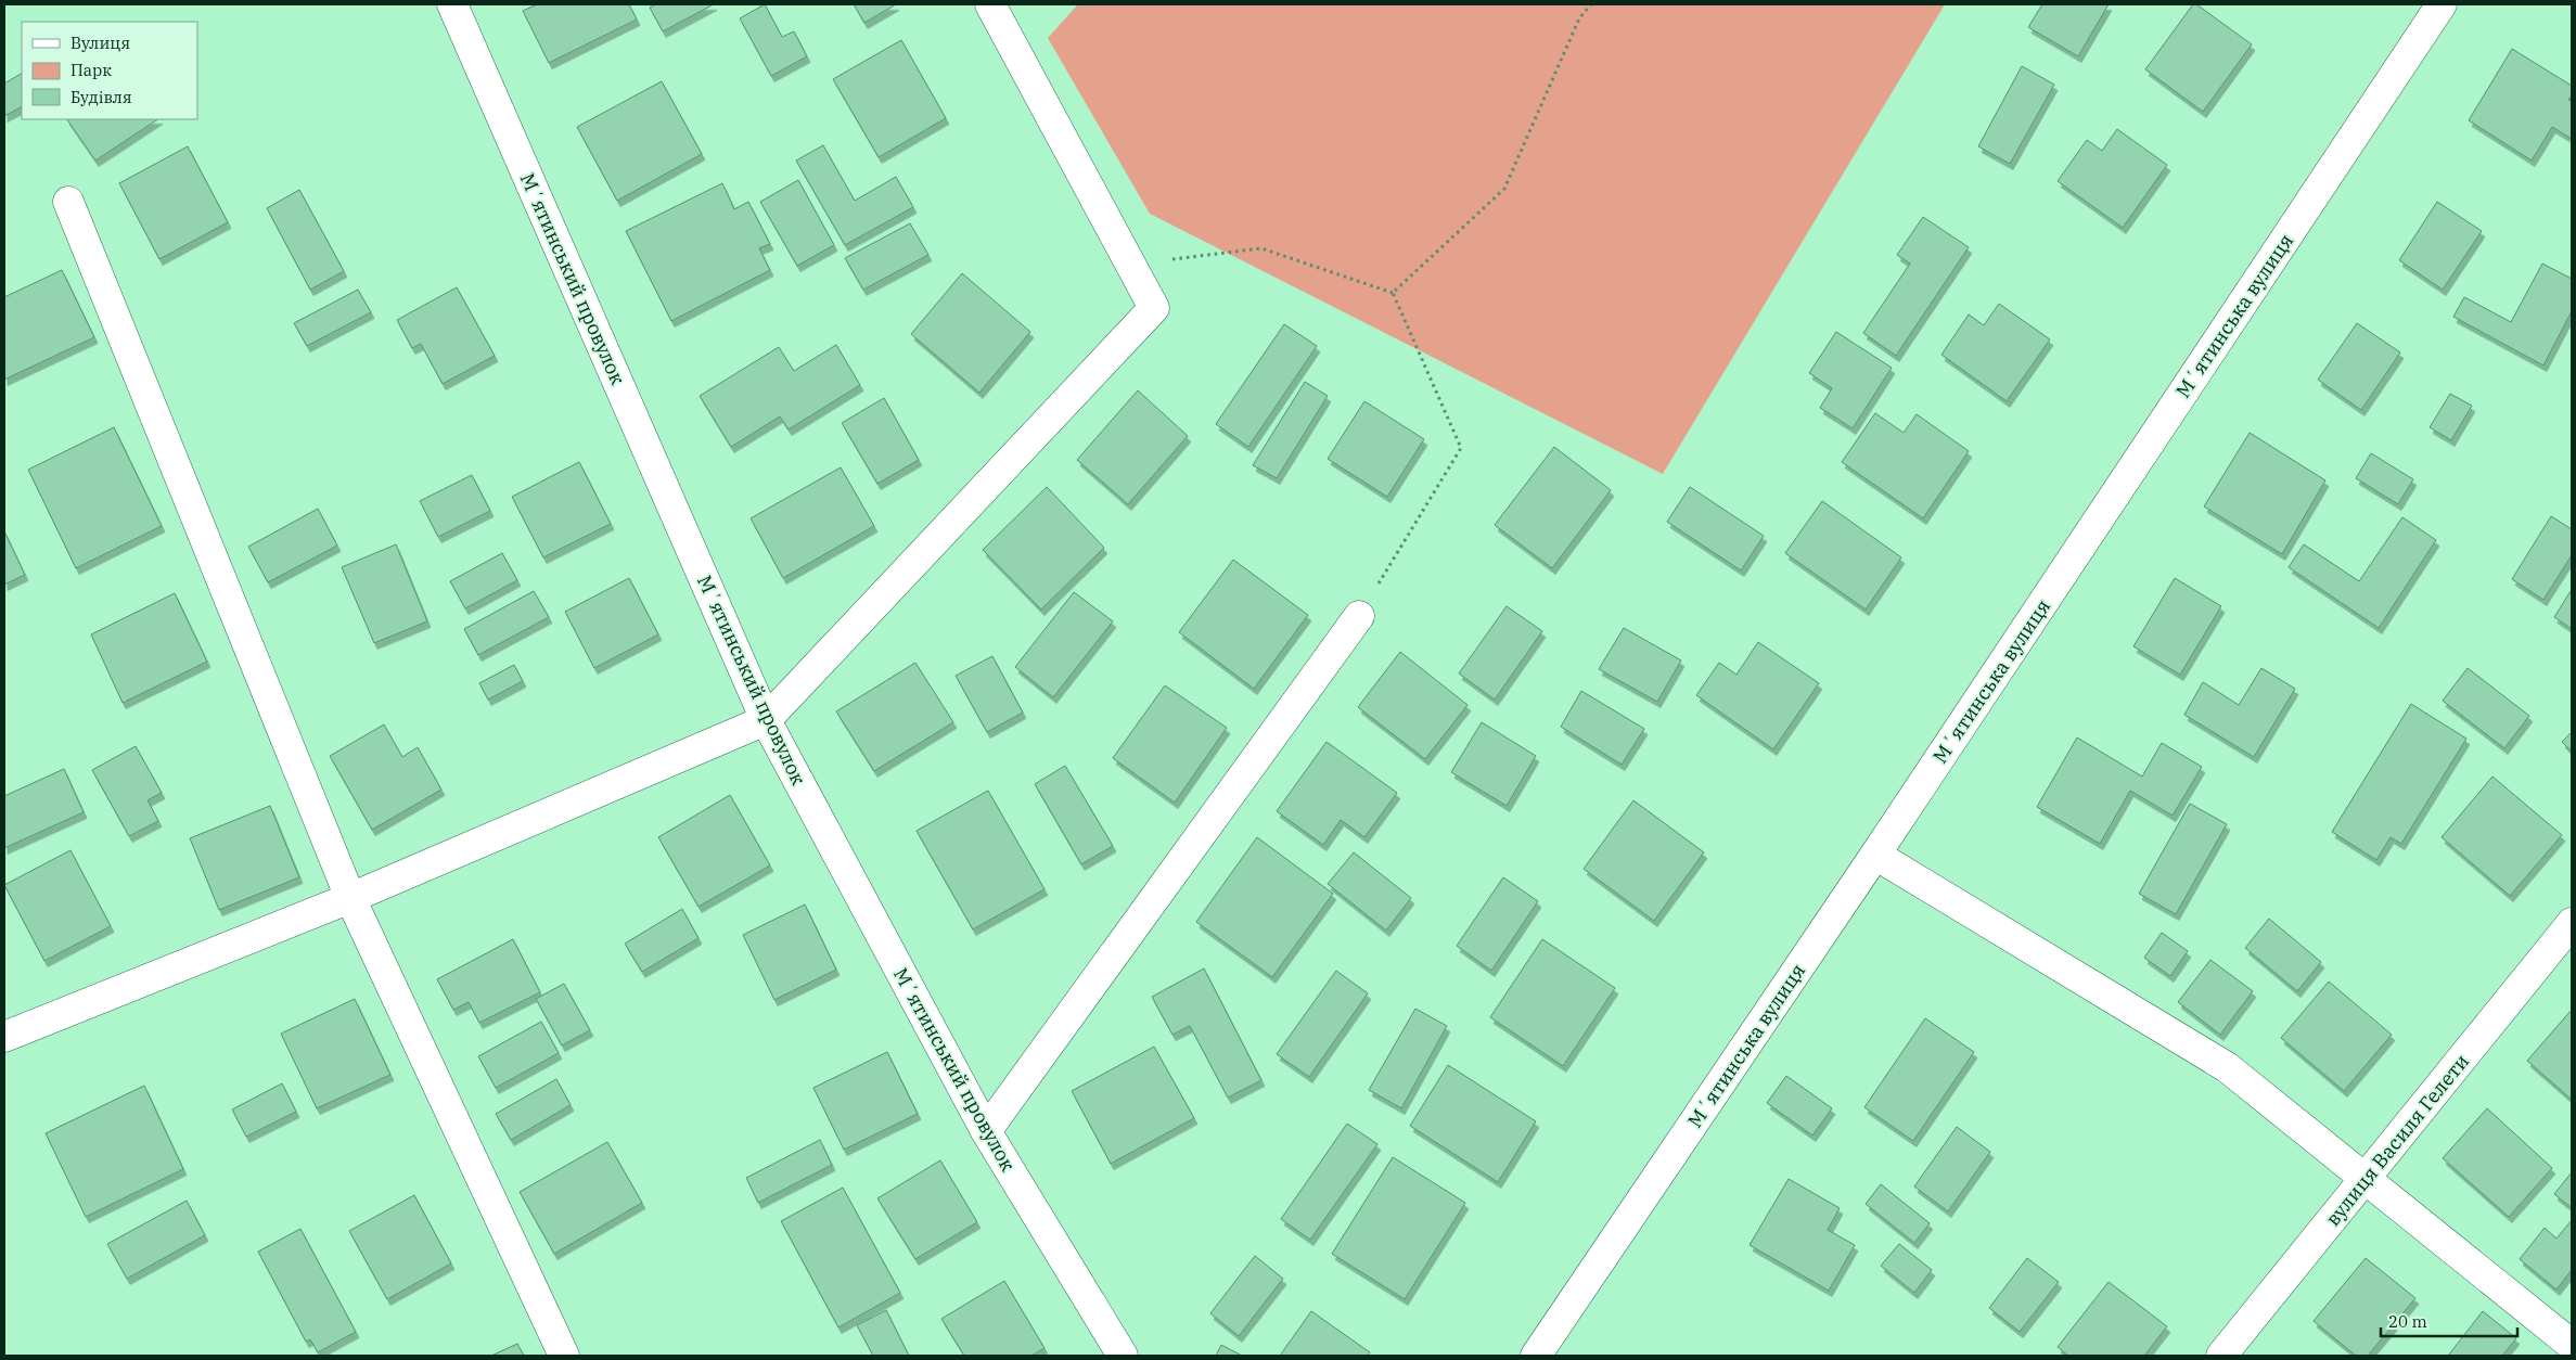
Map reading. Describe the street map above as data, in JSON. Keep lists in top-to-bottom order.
{
  "streets": {
    "street": ["Мʼятинський провулок", "Мʼятинська вулиця", "вулиця Василя Гелети"]
  },
  "legend": ["Вулиця", "Парк", "Будівля"],
  "scale_bar": "20 m"
}
